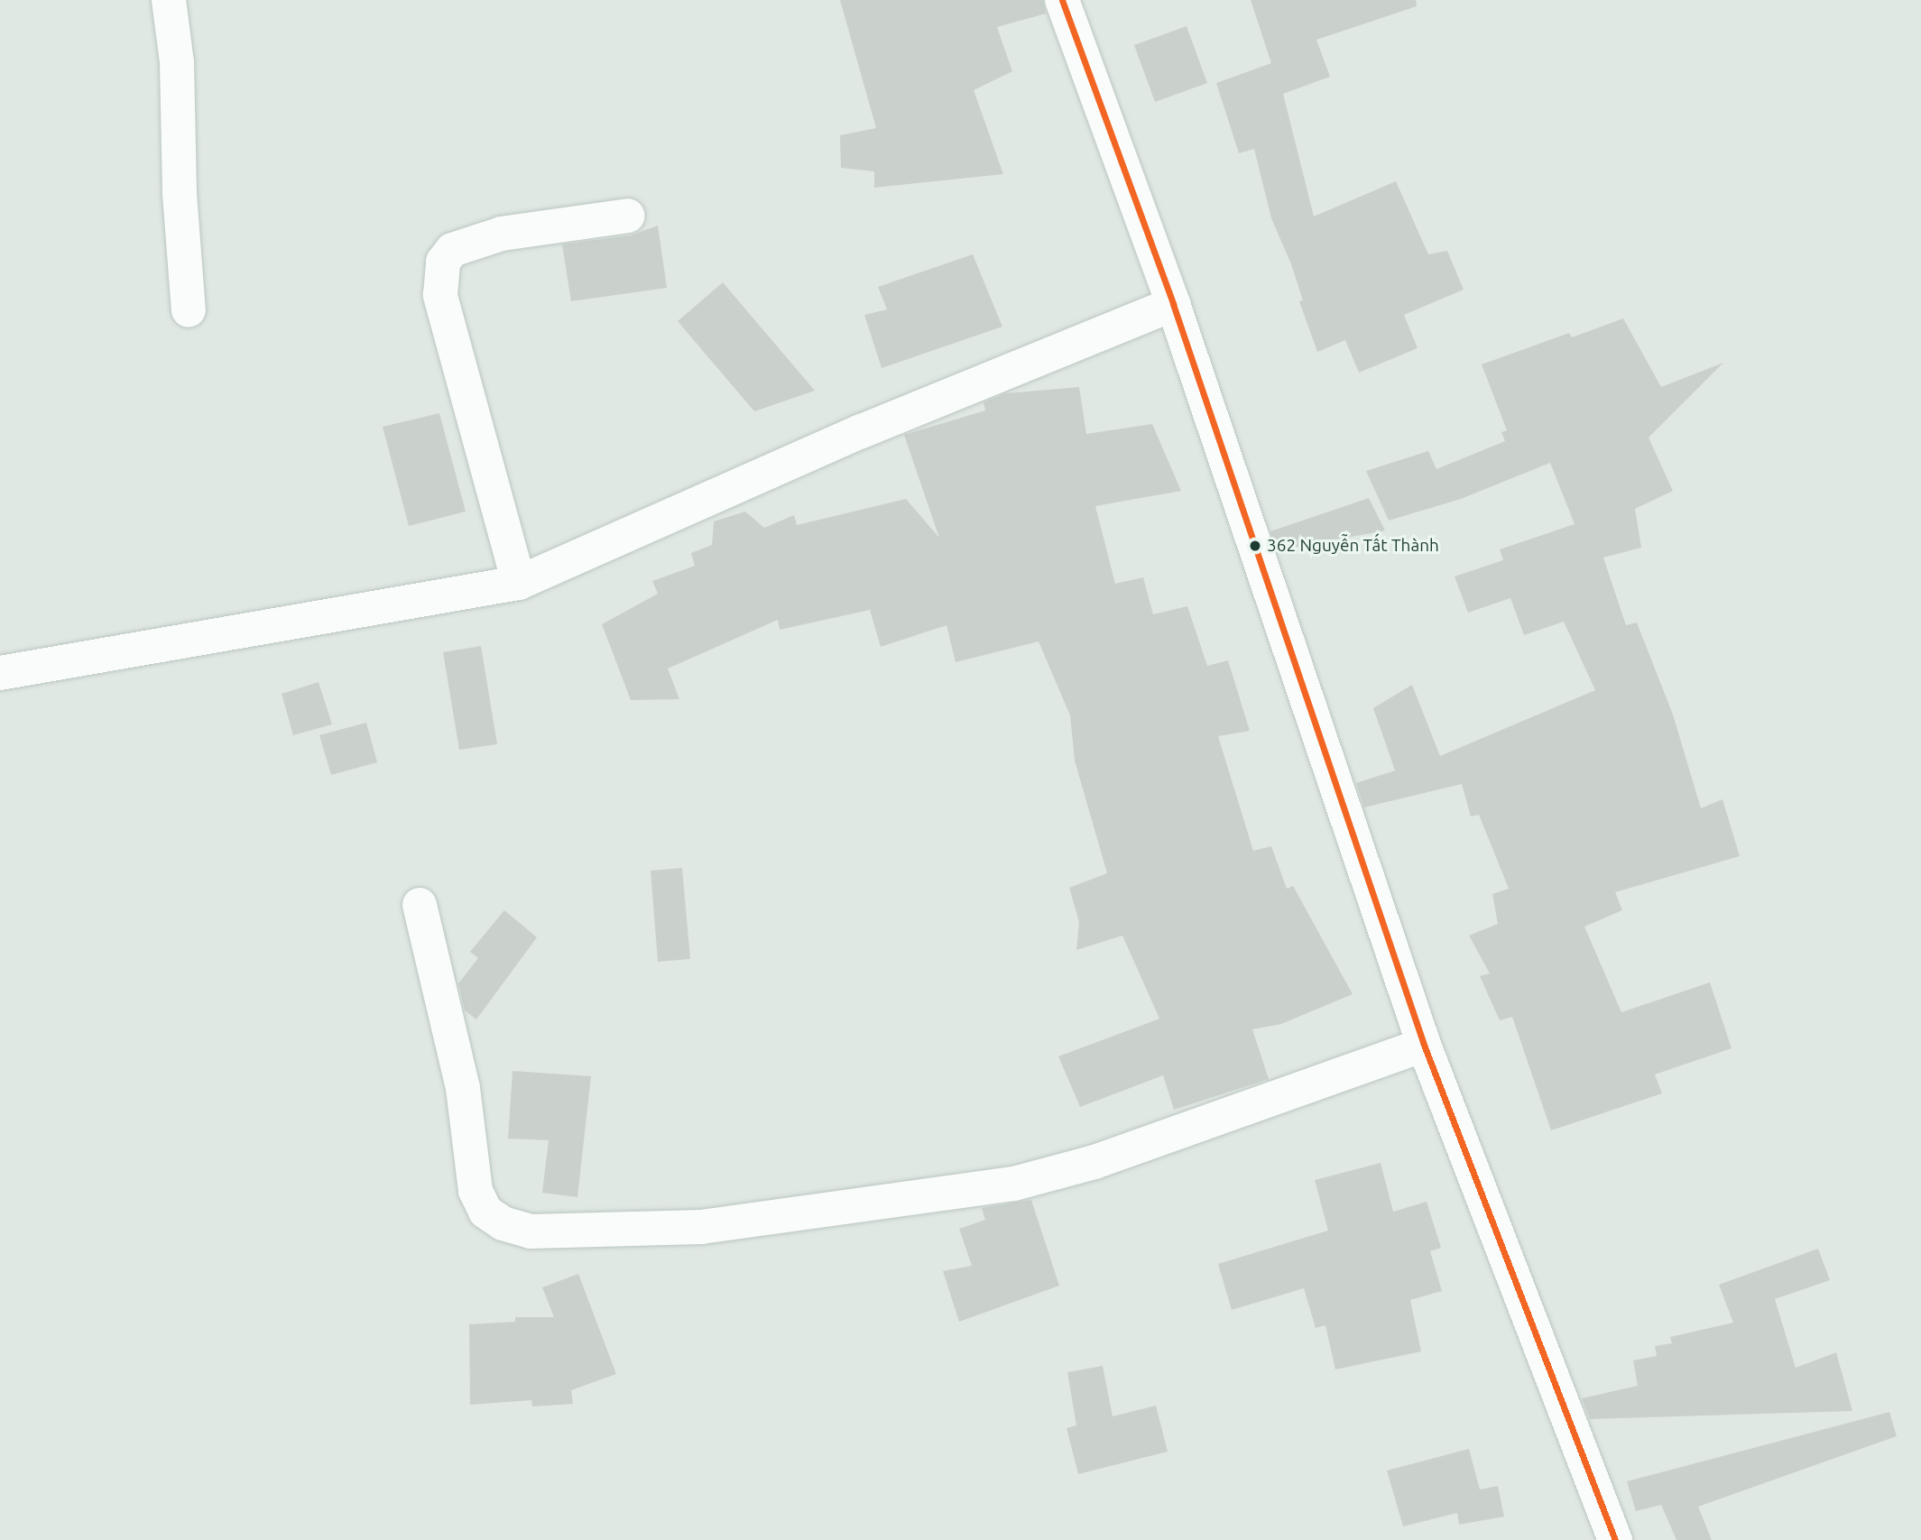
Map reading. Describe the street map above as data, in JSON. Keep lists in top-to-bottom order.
{
  "places": ["362 Nguyễn Tất Thành"]
}
